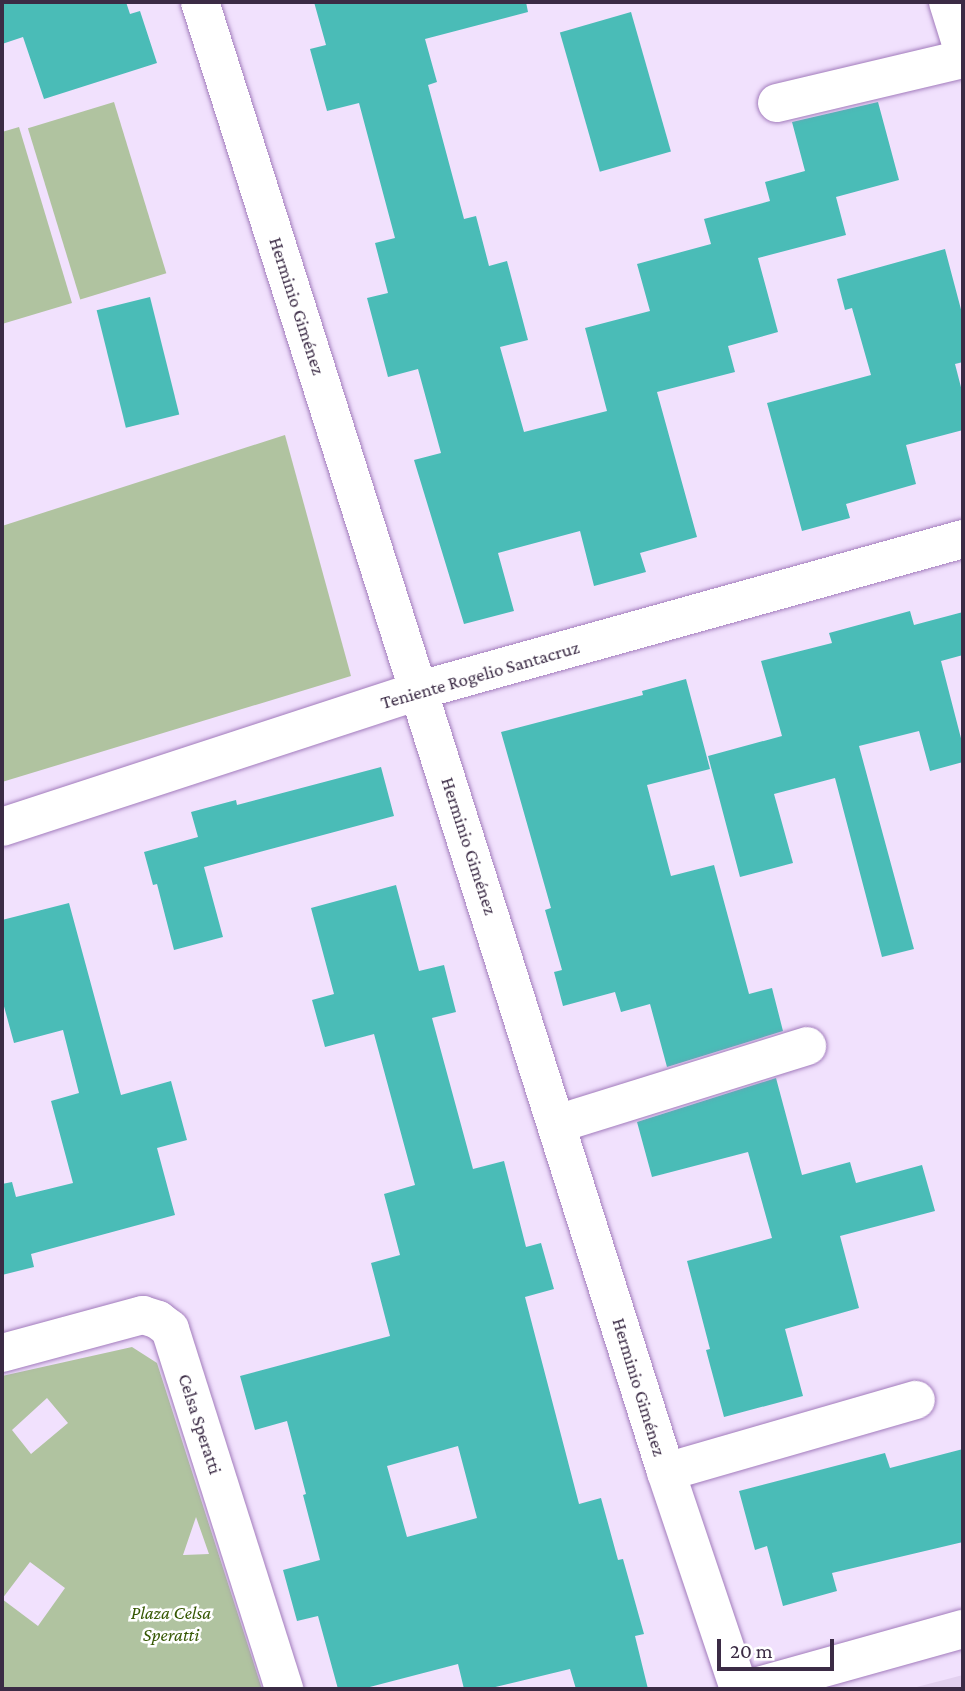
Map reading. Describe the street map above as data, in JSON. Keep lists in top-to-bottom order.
{
  "streets": {
    "street": ["Herminio Giménez", "Teniente Rogelio Santacruz", "Celsa Speratti"]
  },
  "crossings": [
    ["Herminio Giménez", "Teniente Rogelio Santacruz"]
  ],
  "parks": ["Plaza Celsa Speratti"],
  "scale_bar": "20 m"
}
